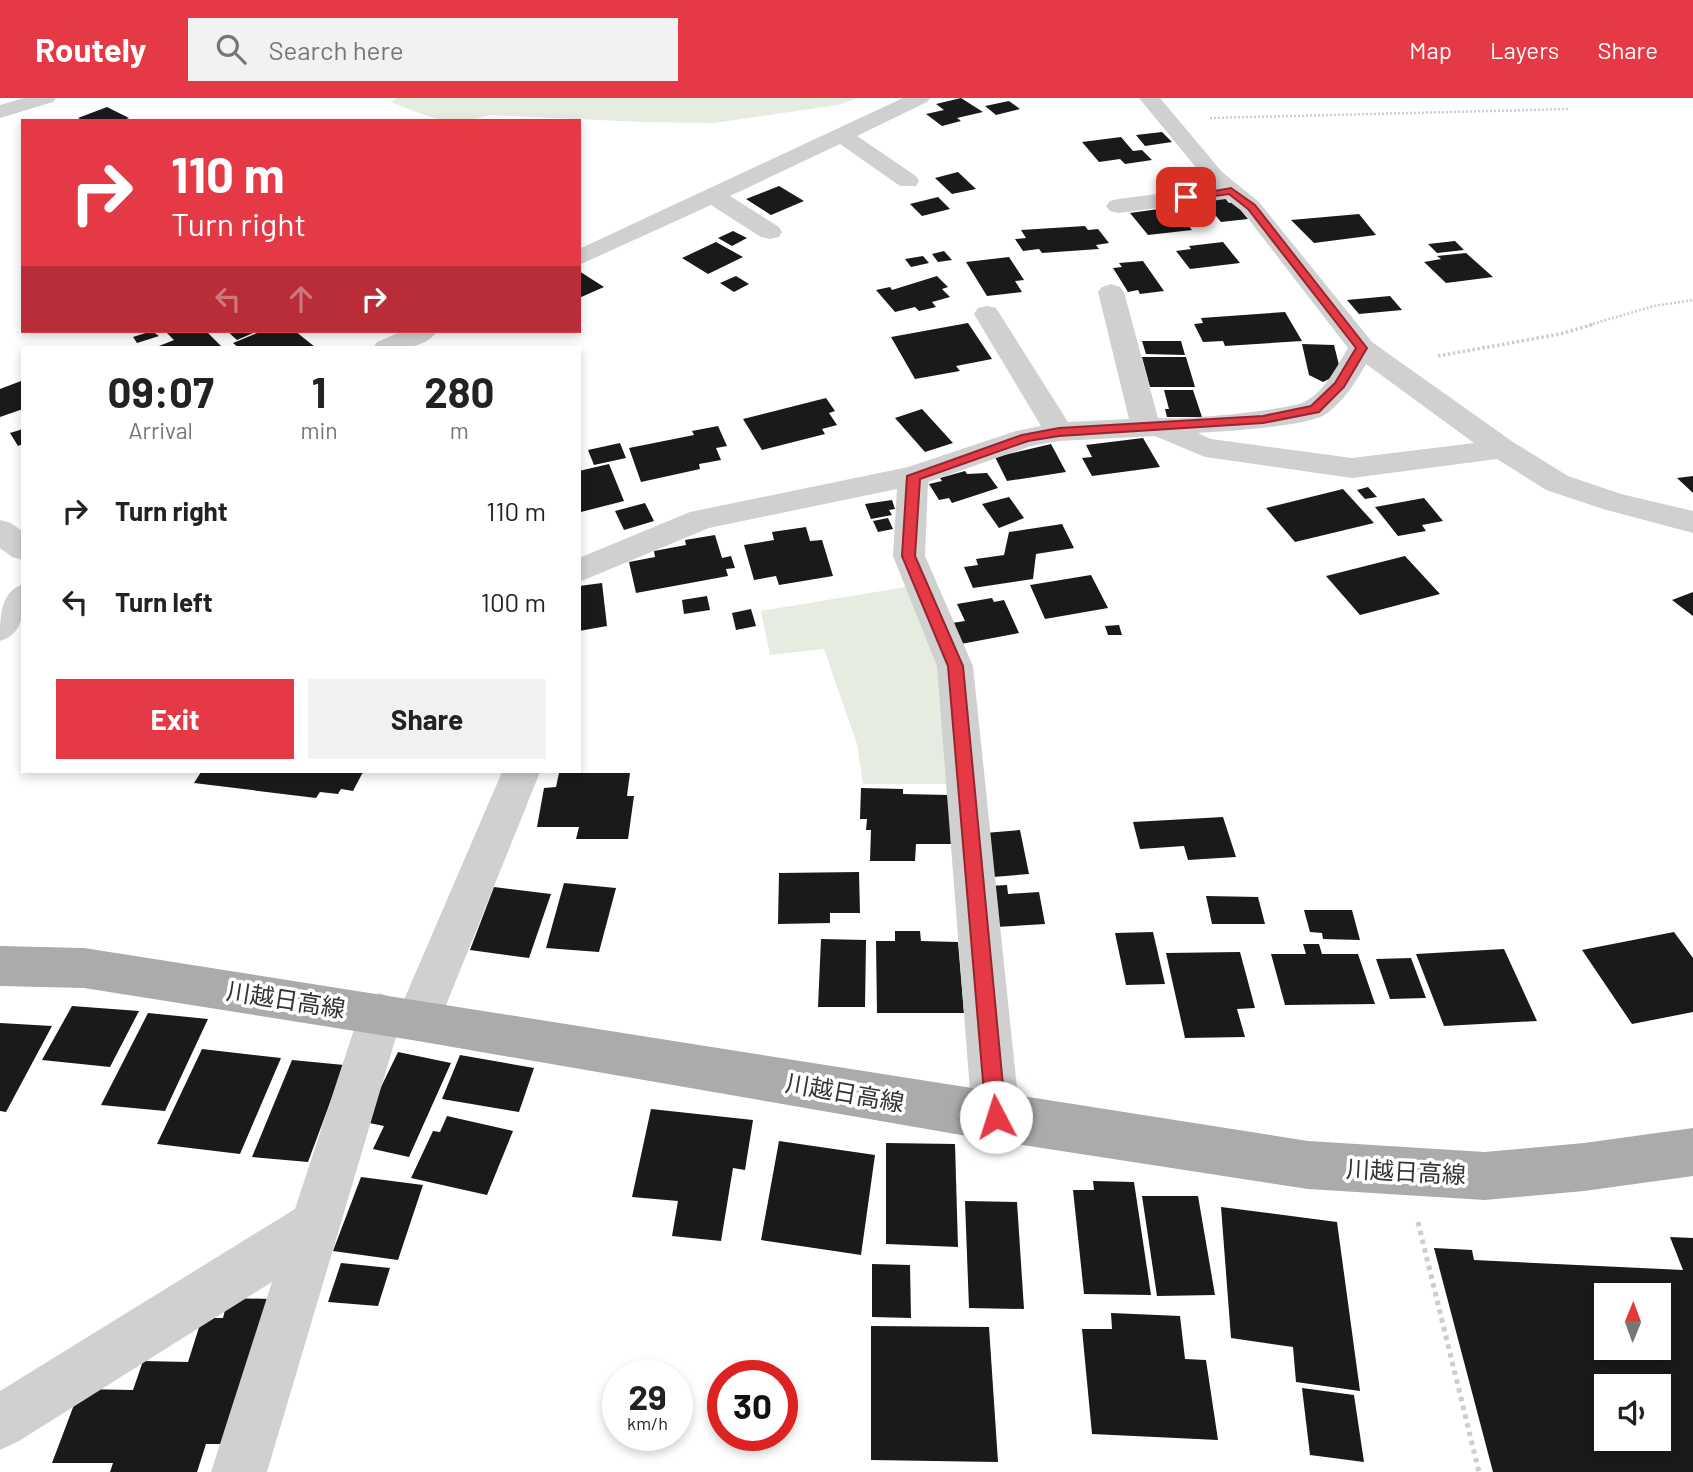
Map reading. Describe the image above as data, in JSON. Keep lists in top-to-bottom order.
{
  "streets": {
    "main road": ["川越日高線"]
  },
  "north": "top",
  "page": {
    "header": "Routely",
    "search": "Search here",
    "nav": ["Map", "Layers", "Share"],
    "turn": ["110 m", "Turn right"],
    "eta": [
      "09:07",
      "Arrival",
      "1",
      "min",
      "280",
      "m"
    ],
    "list": [
      {
        "name": "Turn right",
        "value": "110 m"
      },
      {
        "name": "Turn left",
        "value": "100 m"
      }
    ],
    "buttons": ["Exit", "Share"],
    "speed": "29 km/h",
    "limit": "30"
  }
}
